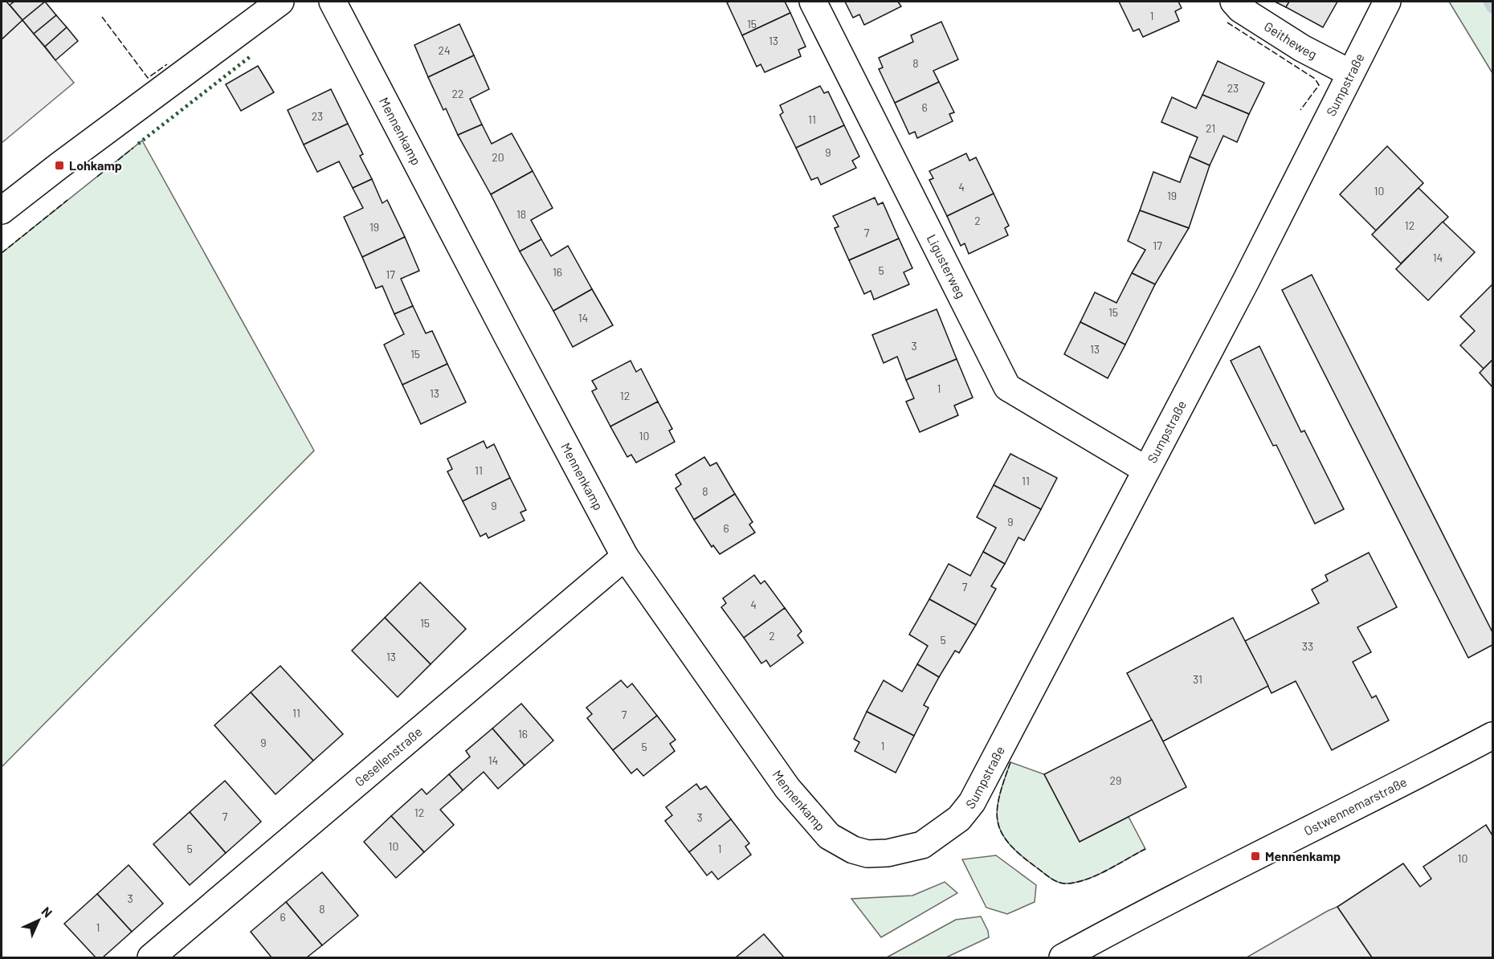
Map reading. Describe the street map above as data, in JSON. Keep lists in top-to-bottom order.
{
  "streets": {
    "street": [
      "Geitheweg",
      "Sumpstraße",
      "Mennenkamp",
      "Ligusterweg",
      "Gesellenstraße",
      "Ostwennemarstraße"
    ]
  },
  "crossings": [
    ["Geitheweg", "Sumpstraße"],
    ["Sumpstraße", "Mennenkamp"],
    ["Sumpstraße", "Ligusterweg"],
    ["Mennenkamp", "Gesellenstraße"]
  ],
  "places": {
    "transit": ["Lohkamp", "Mennenkamp"]
  },
  "house_numbers": [
    "1",
    "15",
    "13",
    "24",
    "8",
    "23",
    "22",
    "6",
    "23",
    "11",
    "21",
    "9",
    "20",
    "4",
    "10",
    "19",
    "18",
    "2",
    "12",
    "19",
    "7",
    "17",
    "14",
    "5",
    "16",
    "17",
    "15",
    "14",
    "3",
    "13",
    "15",
    "1",
    "13",
    "12",
    "10",
    "11",
    "11",
    "8",
    "9",
    "9",
    "6",
    "7",
    "4",
    "15",
    "2",
    "5",
    "33",
    "13",
    "31",
    "11",
    "7",
    "16",
    "9",
    "1",
    "5",
    "14",
    "29",
    "12",
    "7",
    "3",
    "10",
    "5",
    "1",
    "10",
    "3",
    "8",
    "6",
    "1"
  ],
  "north": "top right"
}
